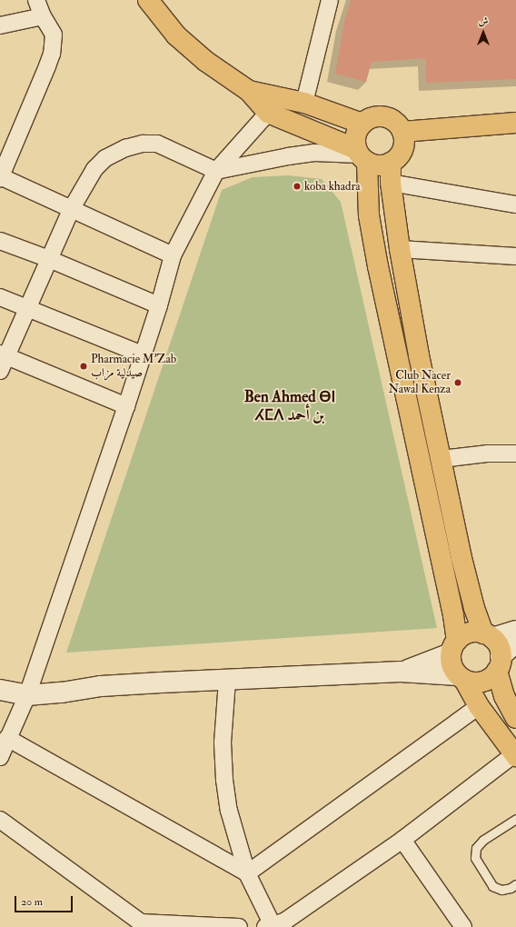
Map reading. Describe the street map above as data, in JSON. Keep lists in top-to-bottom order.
{
  "districts": ["Ben Ahmed ⴱⵏ ⵃⵎⴷ بن أحمد"],
  "places": ["koba khadra", "Pharmacie M'Zab صيدلية مزاب", "Club Nacer Nawal Kenza"],
  "scale_bar": "20 m",
  "north": "top"
}
